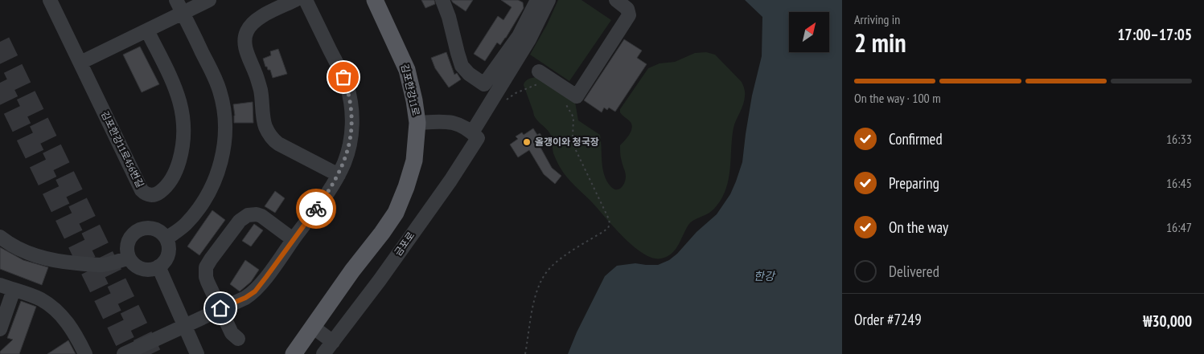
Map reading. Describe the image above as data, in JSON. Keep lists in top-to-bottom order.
{
  "streets": {
    "main road": ["김포한강11로"],
    "street": ["김포한강11로456번길", "금포로"]
  },
  "water": ["한강"],
  "places": ["올갱이와 청국장"],
  "north": "top right",
  "page": {
    "heading": ["2 min", "Arriving in", "17:00–17:05"],
    "panel": ["Order #7249", "₩30,000"],
    "bar": "On the way · 100 m",
    "list": [
      ["Confirmed", "16:33"],
      ["Preparing", "16:45"],
      ["On the way", "16:47"],
      "Delivered"
    ]
  }
}
